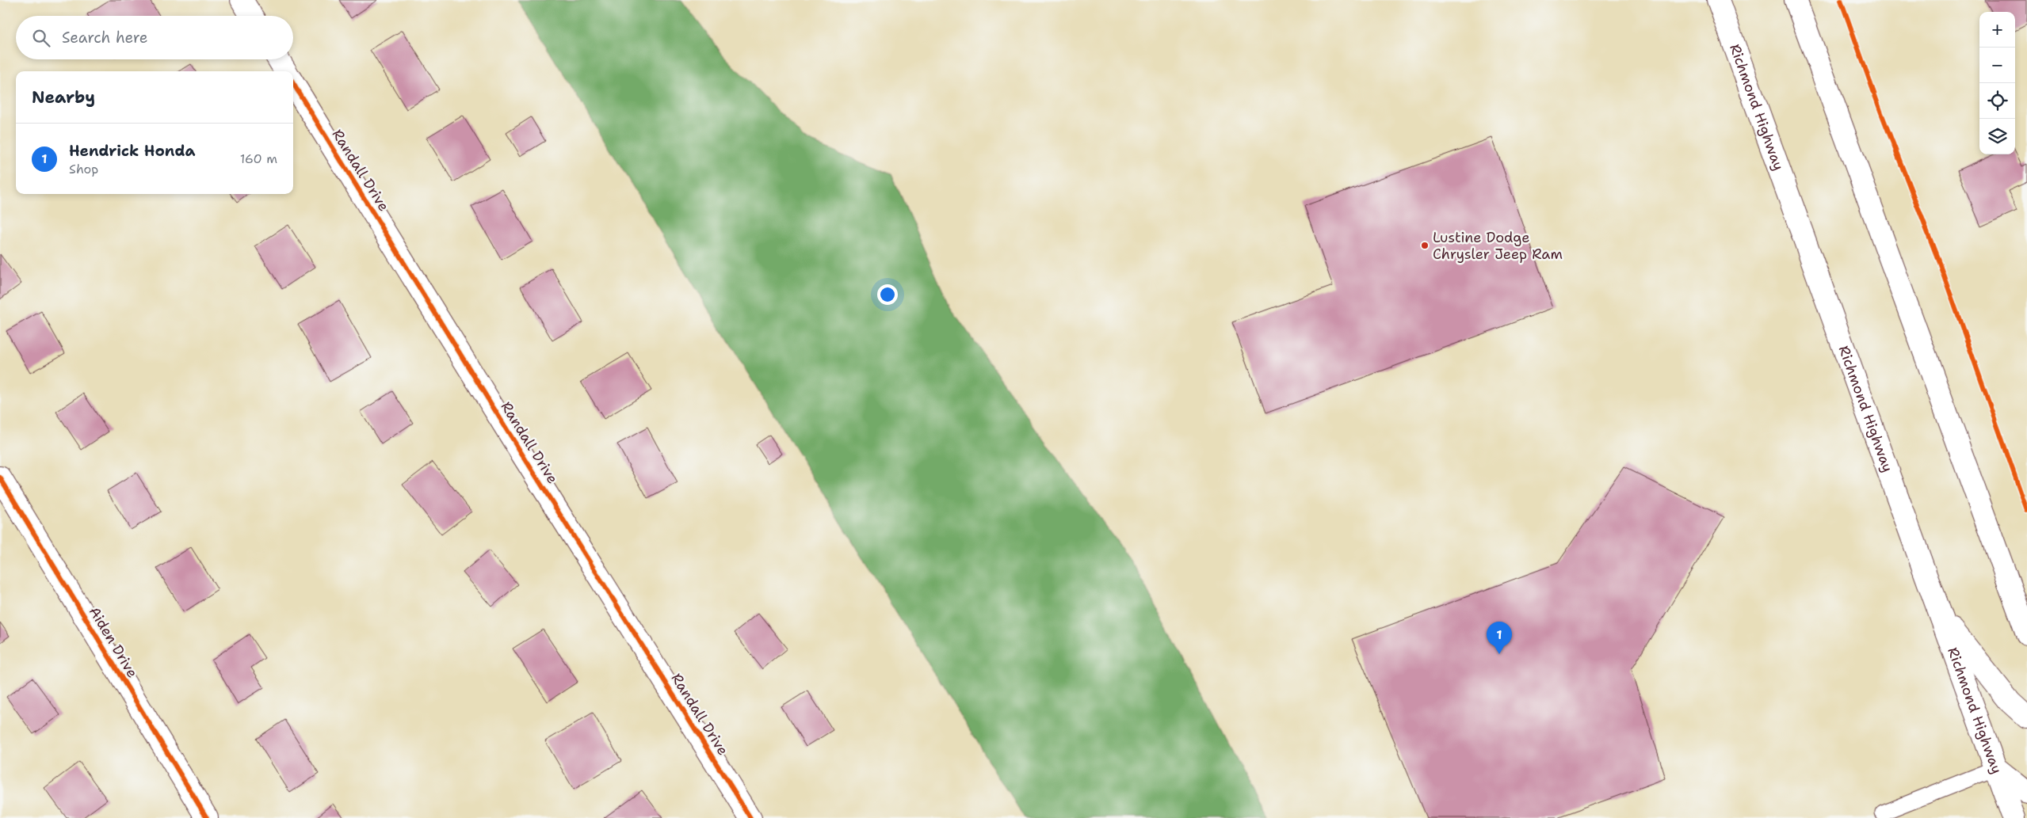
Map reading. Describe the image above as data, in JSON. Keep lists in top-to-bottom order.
{
  "streets": {
    "main road": ["Richmond Highway", "Randall Drive", "Aiden Drive"]
  },
  "places": ["Lustine Dodge Chrysler Jeep Ram"],
  "page": {
    "map_buttons": ["+", "−"],
    "search": "Search here",
    "heading": "Nearby",
    "list": [
      {
        "mark": "1",
        "name": "Hendrick Honda",
        "note": "Shop",
        "value": "160 m"
      }
    ],
    "pins": "1"
  }
}
